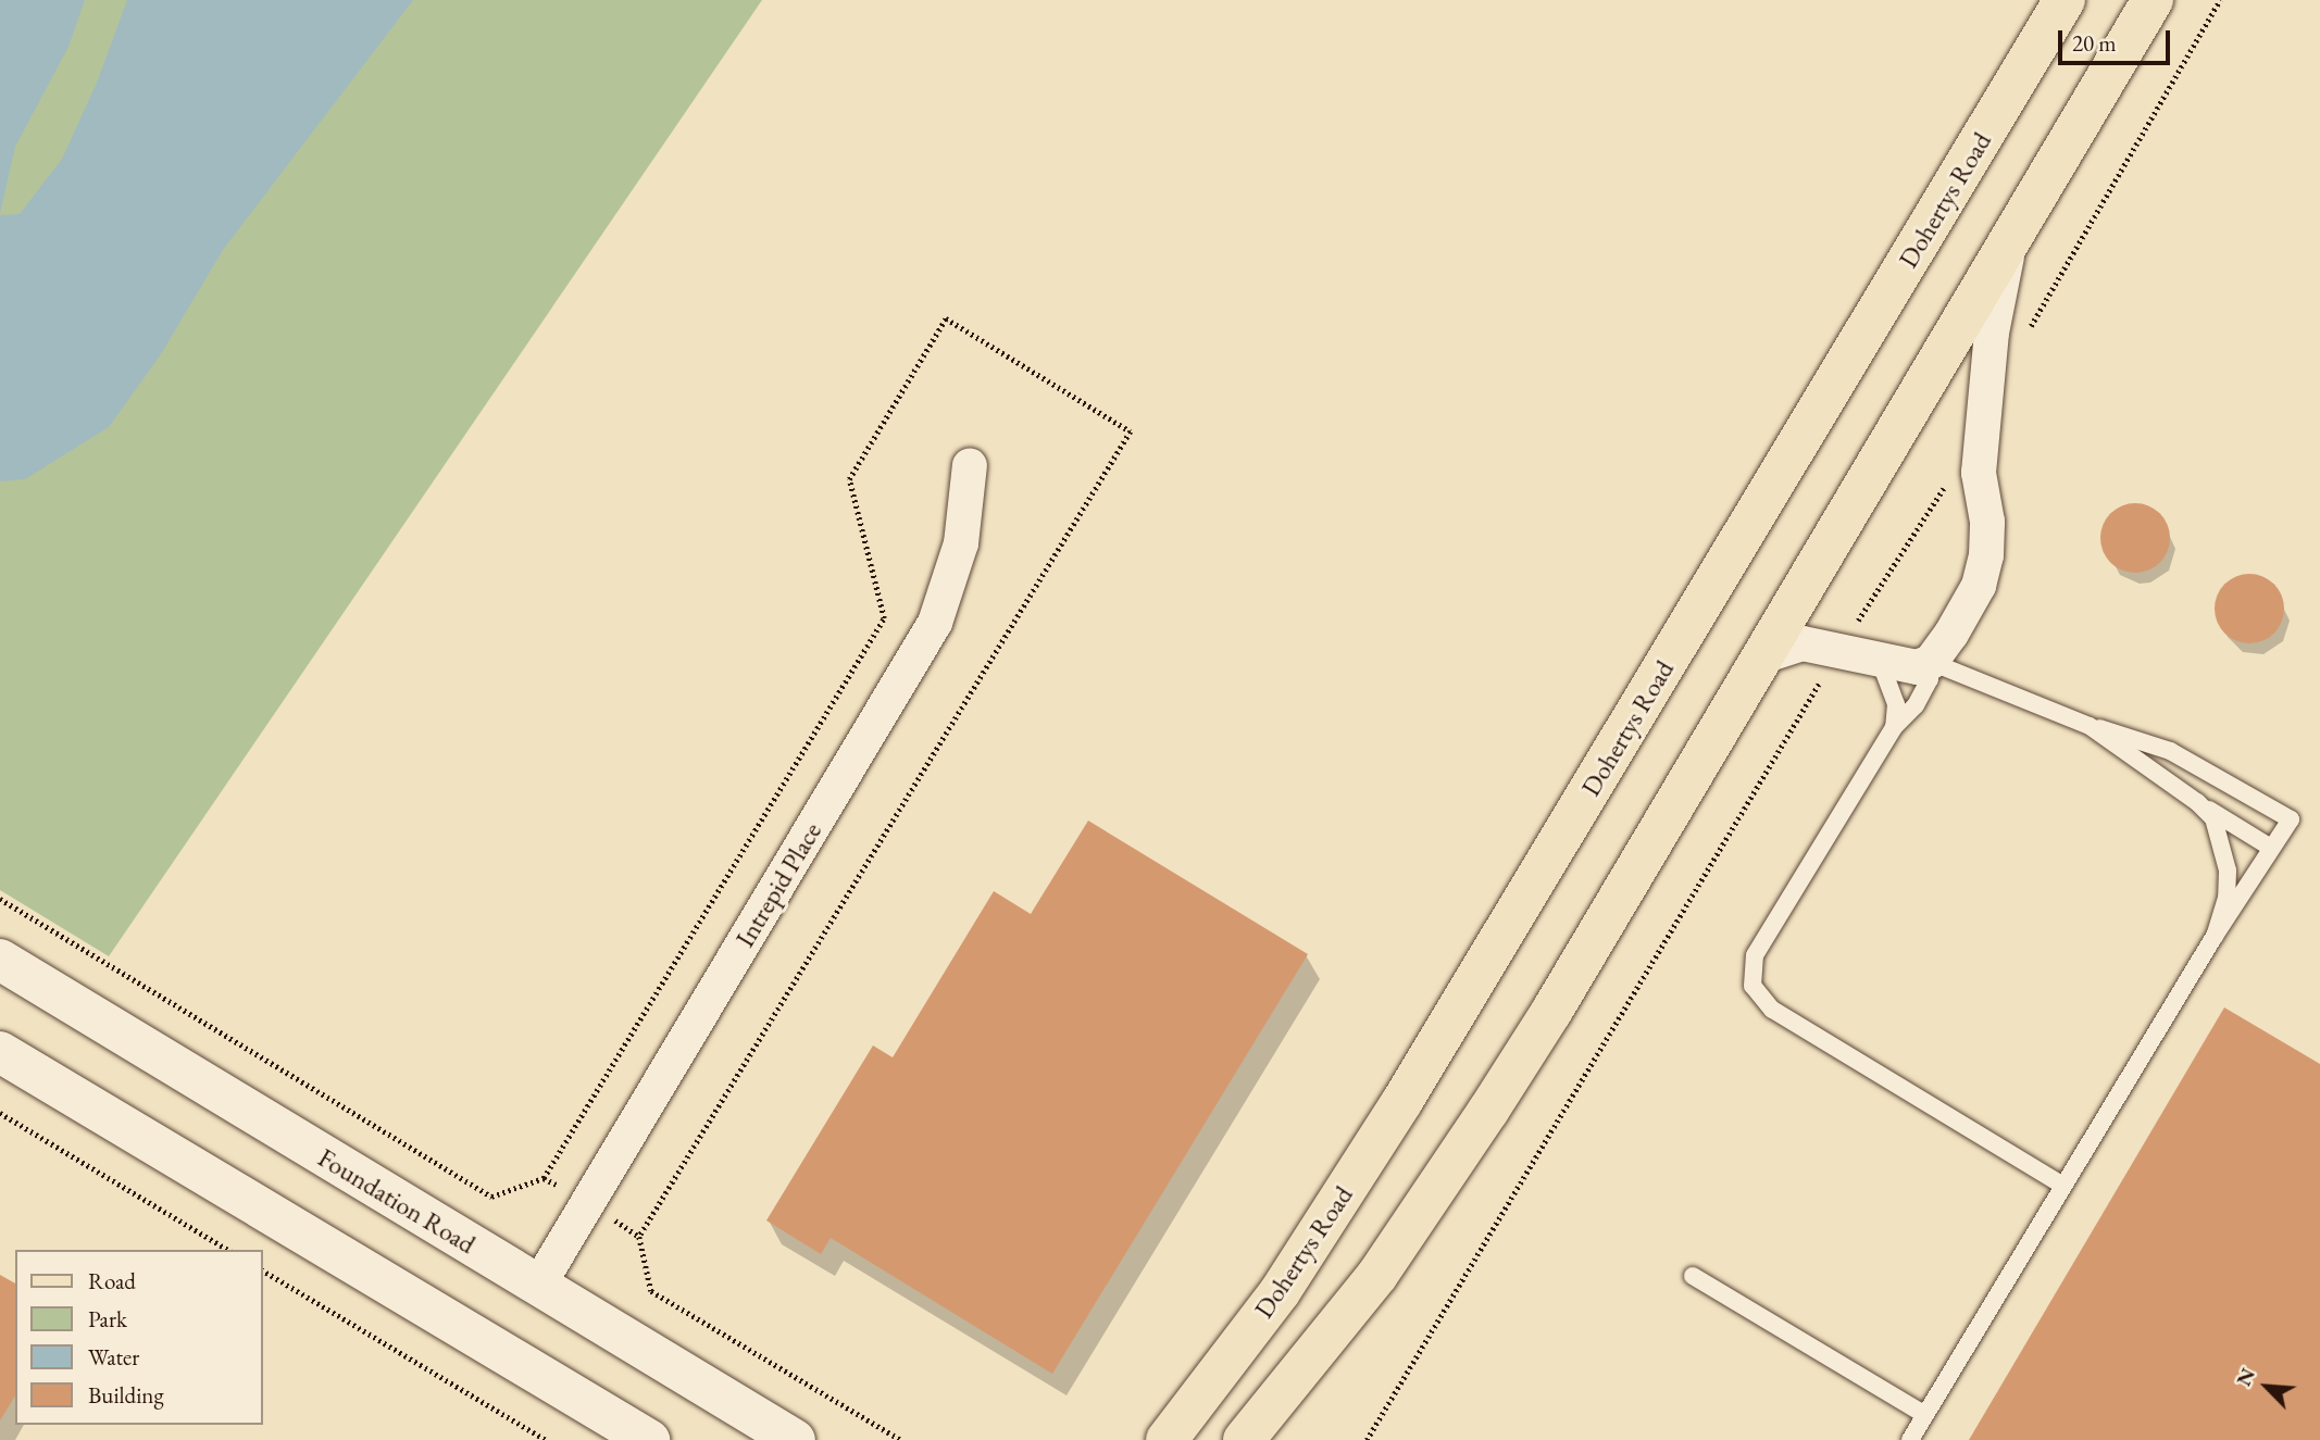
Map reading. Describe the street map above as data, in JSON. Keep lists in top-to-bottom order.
{
  "streets": {
    "main road": ["Dohertys Road"],
    "street": ["Intrepid Place", "Foundation Road"]
  },
  "crossings": [
    ["Intrepid Place", "Foundation Road"]
  ],
  "legend": [
    "Road",
    "Park",
    "Water",
    "Building"
  ],
  "scale_bar": "20 m",
  "north": "top left"
}
